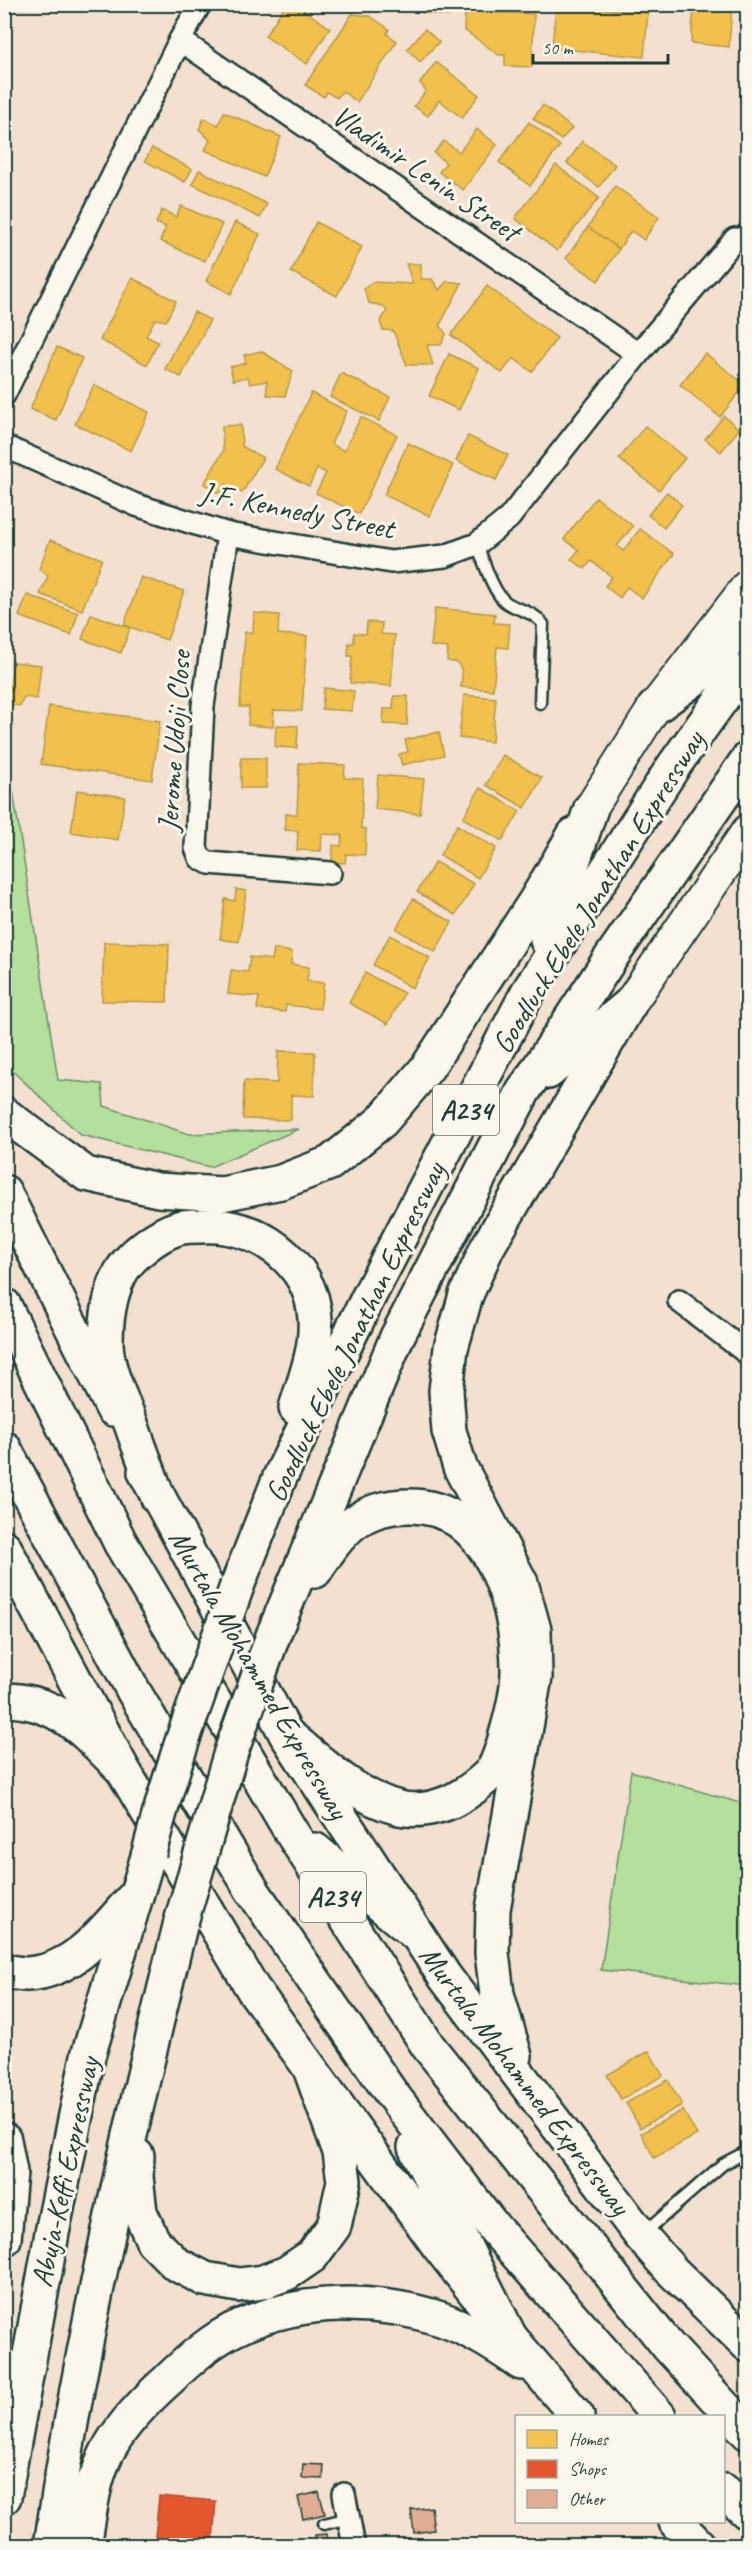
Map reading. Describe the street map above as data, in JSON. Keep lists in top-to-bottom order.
{
  "streets": {
    "highway": [
      "Goodluck Ebele Jonathan Expressway",
      "A234",
      "Murtala Mohammed Expressway",
      "Abuja-Keffi Expressway"
    ],
    "street": ["Vladimir Lenin Street", "J.F. Kennedy Street", "Jerome Udoji Close"]
  },
  "crossings": [
    ["Vladimir Lenin Street", "J.F. Kennedy Street"],
    ["J.F. Kennedy Street", "Jerome Udoji Close"],
    ["Goodluck Ebele Jonathan Expressway", "Abuja-Keffi Expressway"]
  ],
  "legend": ["Homes", "Shops", "Other"],
  "scale_bar": "50 m"
}
